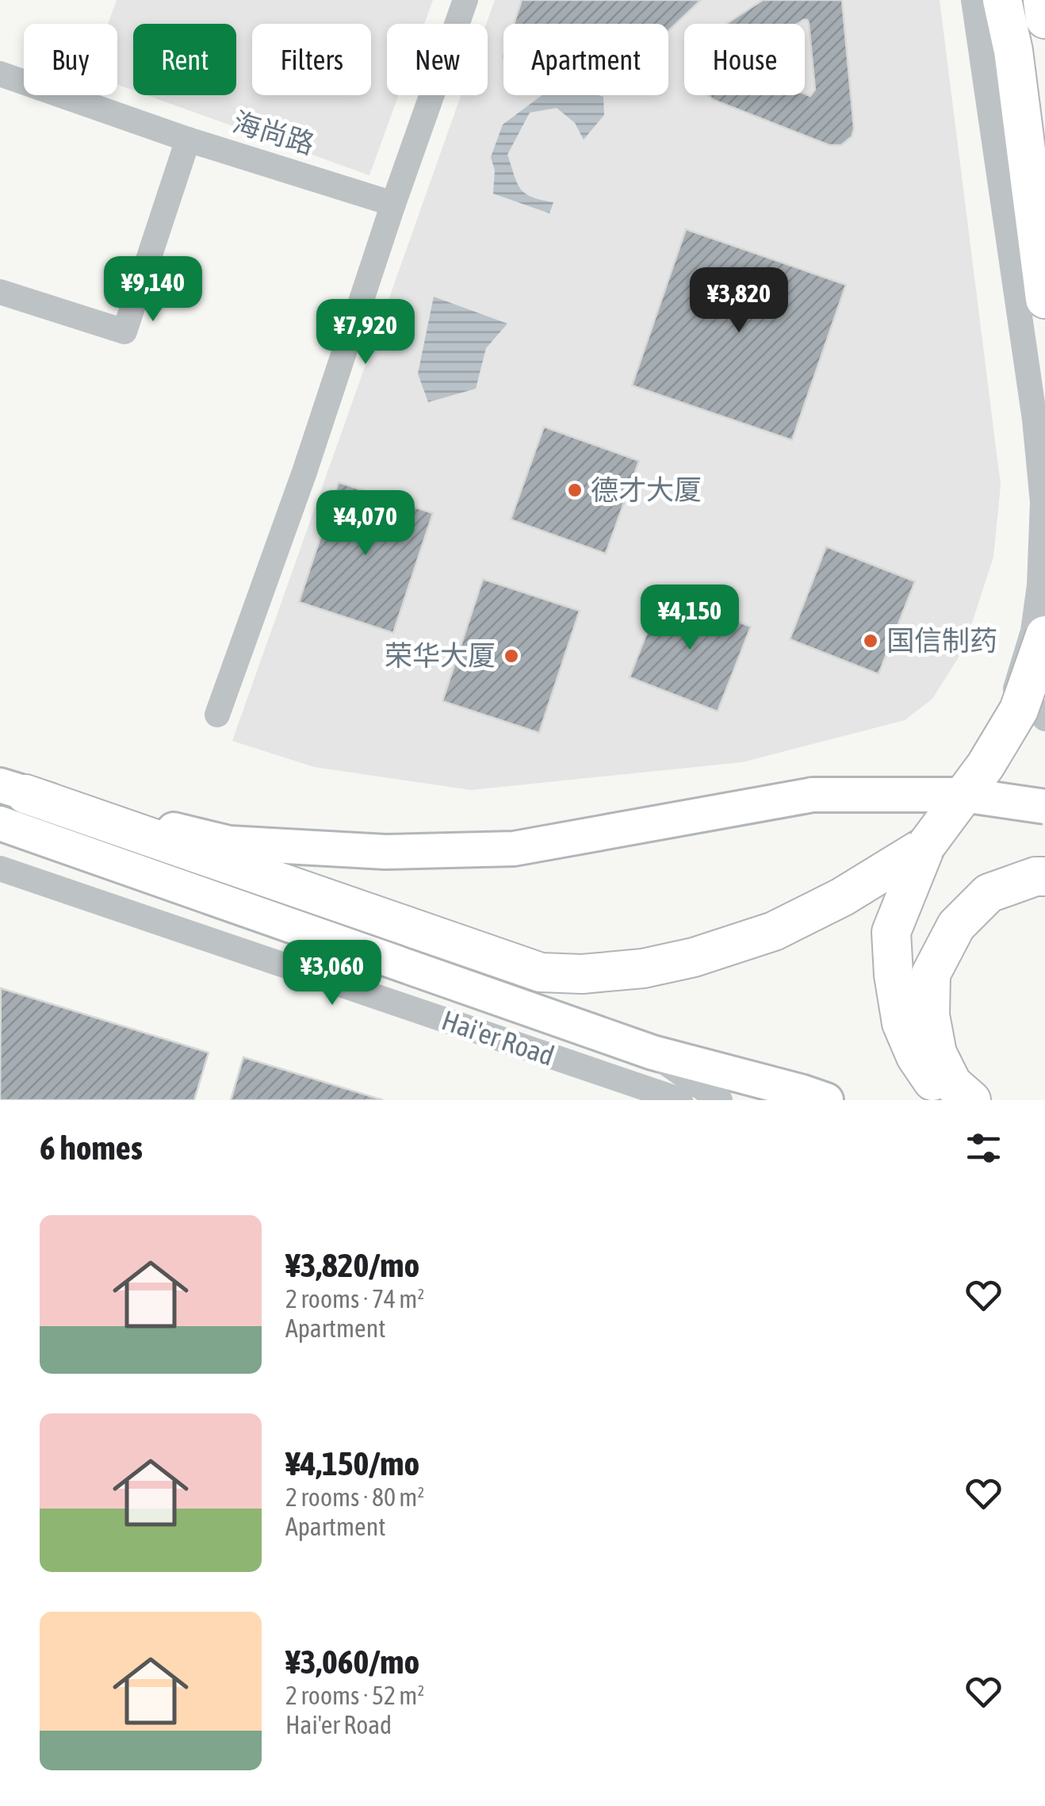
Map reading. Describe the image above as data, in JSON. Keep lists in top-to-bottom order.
{
  "streets": {
    "main road": ["Hai'er Road"],
    "street": ["海尚路"]
  },
  "places": ["德才大厦", "国信制药", "荣华大厦"],
  "page": {
    "chip": [
      "Buy",
      "Rent",
      "Filters",
      "New",
      "Apartment",
      "House"
    ],
    "price": [
      "¥9,140",
      "¥3,820",
      "¥7,920",
      "¥4,070",
      "¥4,150",
      "¥3,060"
    ],
    "heading": "6 homes",
    "list": [
      {
        "name": "¥3,820/mo",
        "note": "2 rooms · 74 m² · Apartment"
      },
      {
        "name": "¥4,150/mo",
        "note": "2 rooms · 80 m² · Apartment"
      },
      {
        "name": "¥3,060/mo",
        "note": "2 rooms · 52 m² · Hai'er Road"
      }
    ]
  }
}
